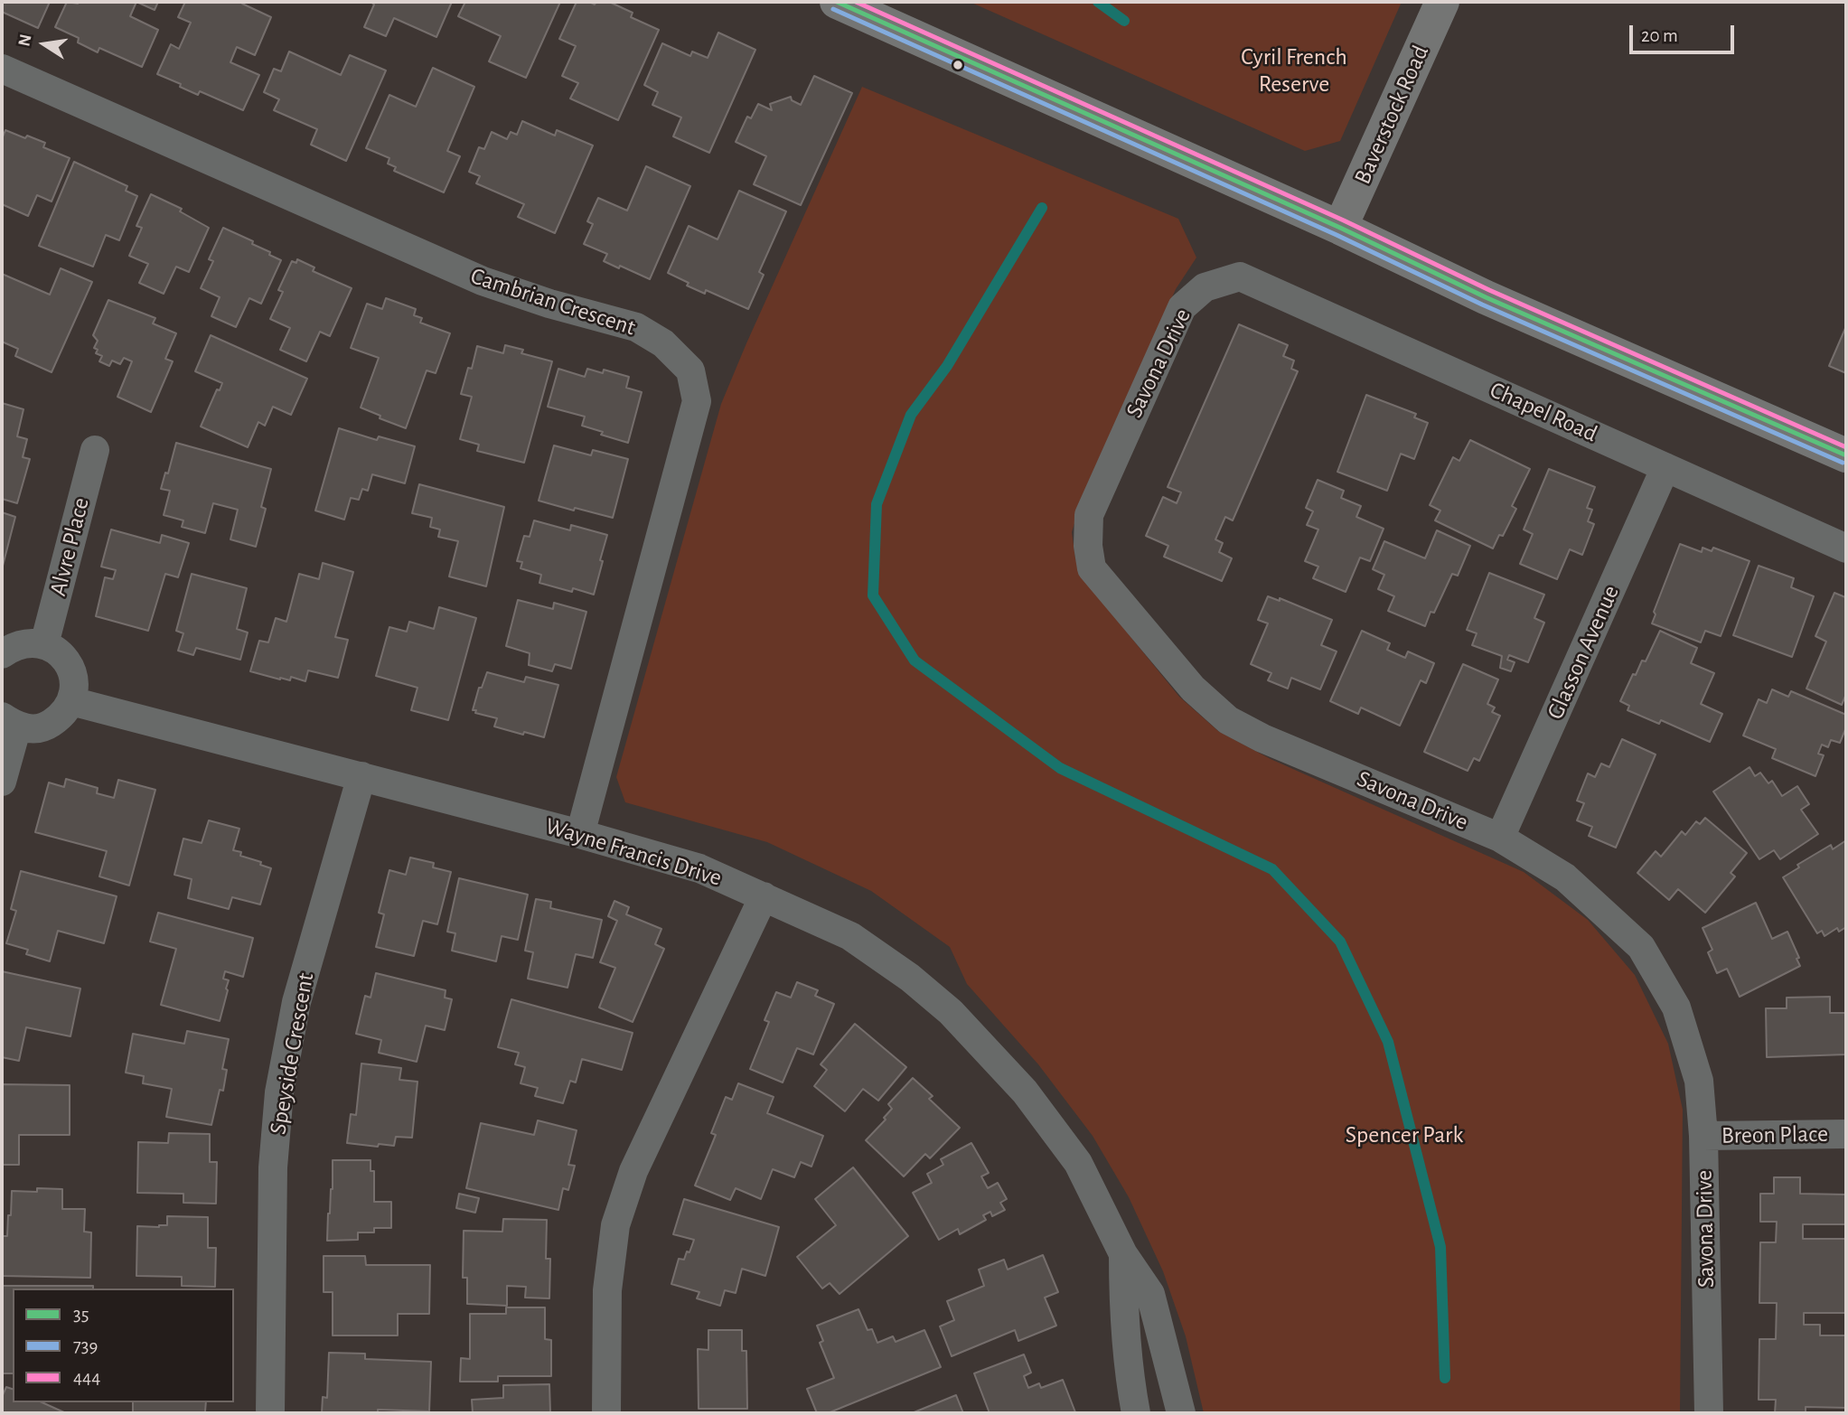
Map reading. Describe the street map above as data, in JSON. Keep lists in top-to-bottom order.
{
  "streets": {
    "main road": ["Baverstock Road"],
    "street": [
      "Cambrian Crescent",
      "Savona Drive",
      "Chapel Road",
      "Alvre Place",
      "Glasson Avenue",
      "Wayne Francis Drive",
      "Speyside Crescent",
      "Breon Place"
    ]
  },
  "crossings": [
    ["Cambrian Crescent", "Wayne Francis Drive"],
    ["Savona Drive", "Chapel Road"],
    ["Savona Drive", "Glasson Avenue"],
    ["Savona Drive", "Breon Place"],
    ["Chapel Road", "Glasson Avenue"],
    ["Wayne Francis Drive", "Speyside Crescent"]
  ],
  "parks": ["Cyril French Reserve", "Spencer Park"],
  "lines": ["transit line 35", "transit line 444", "transit line 739"],
  "legend": ["35", "739", "444"],
  "scale_bar": "20 m",
  "north": "left"
}
